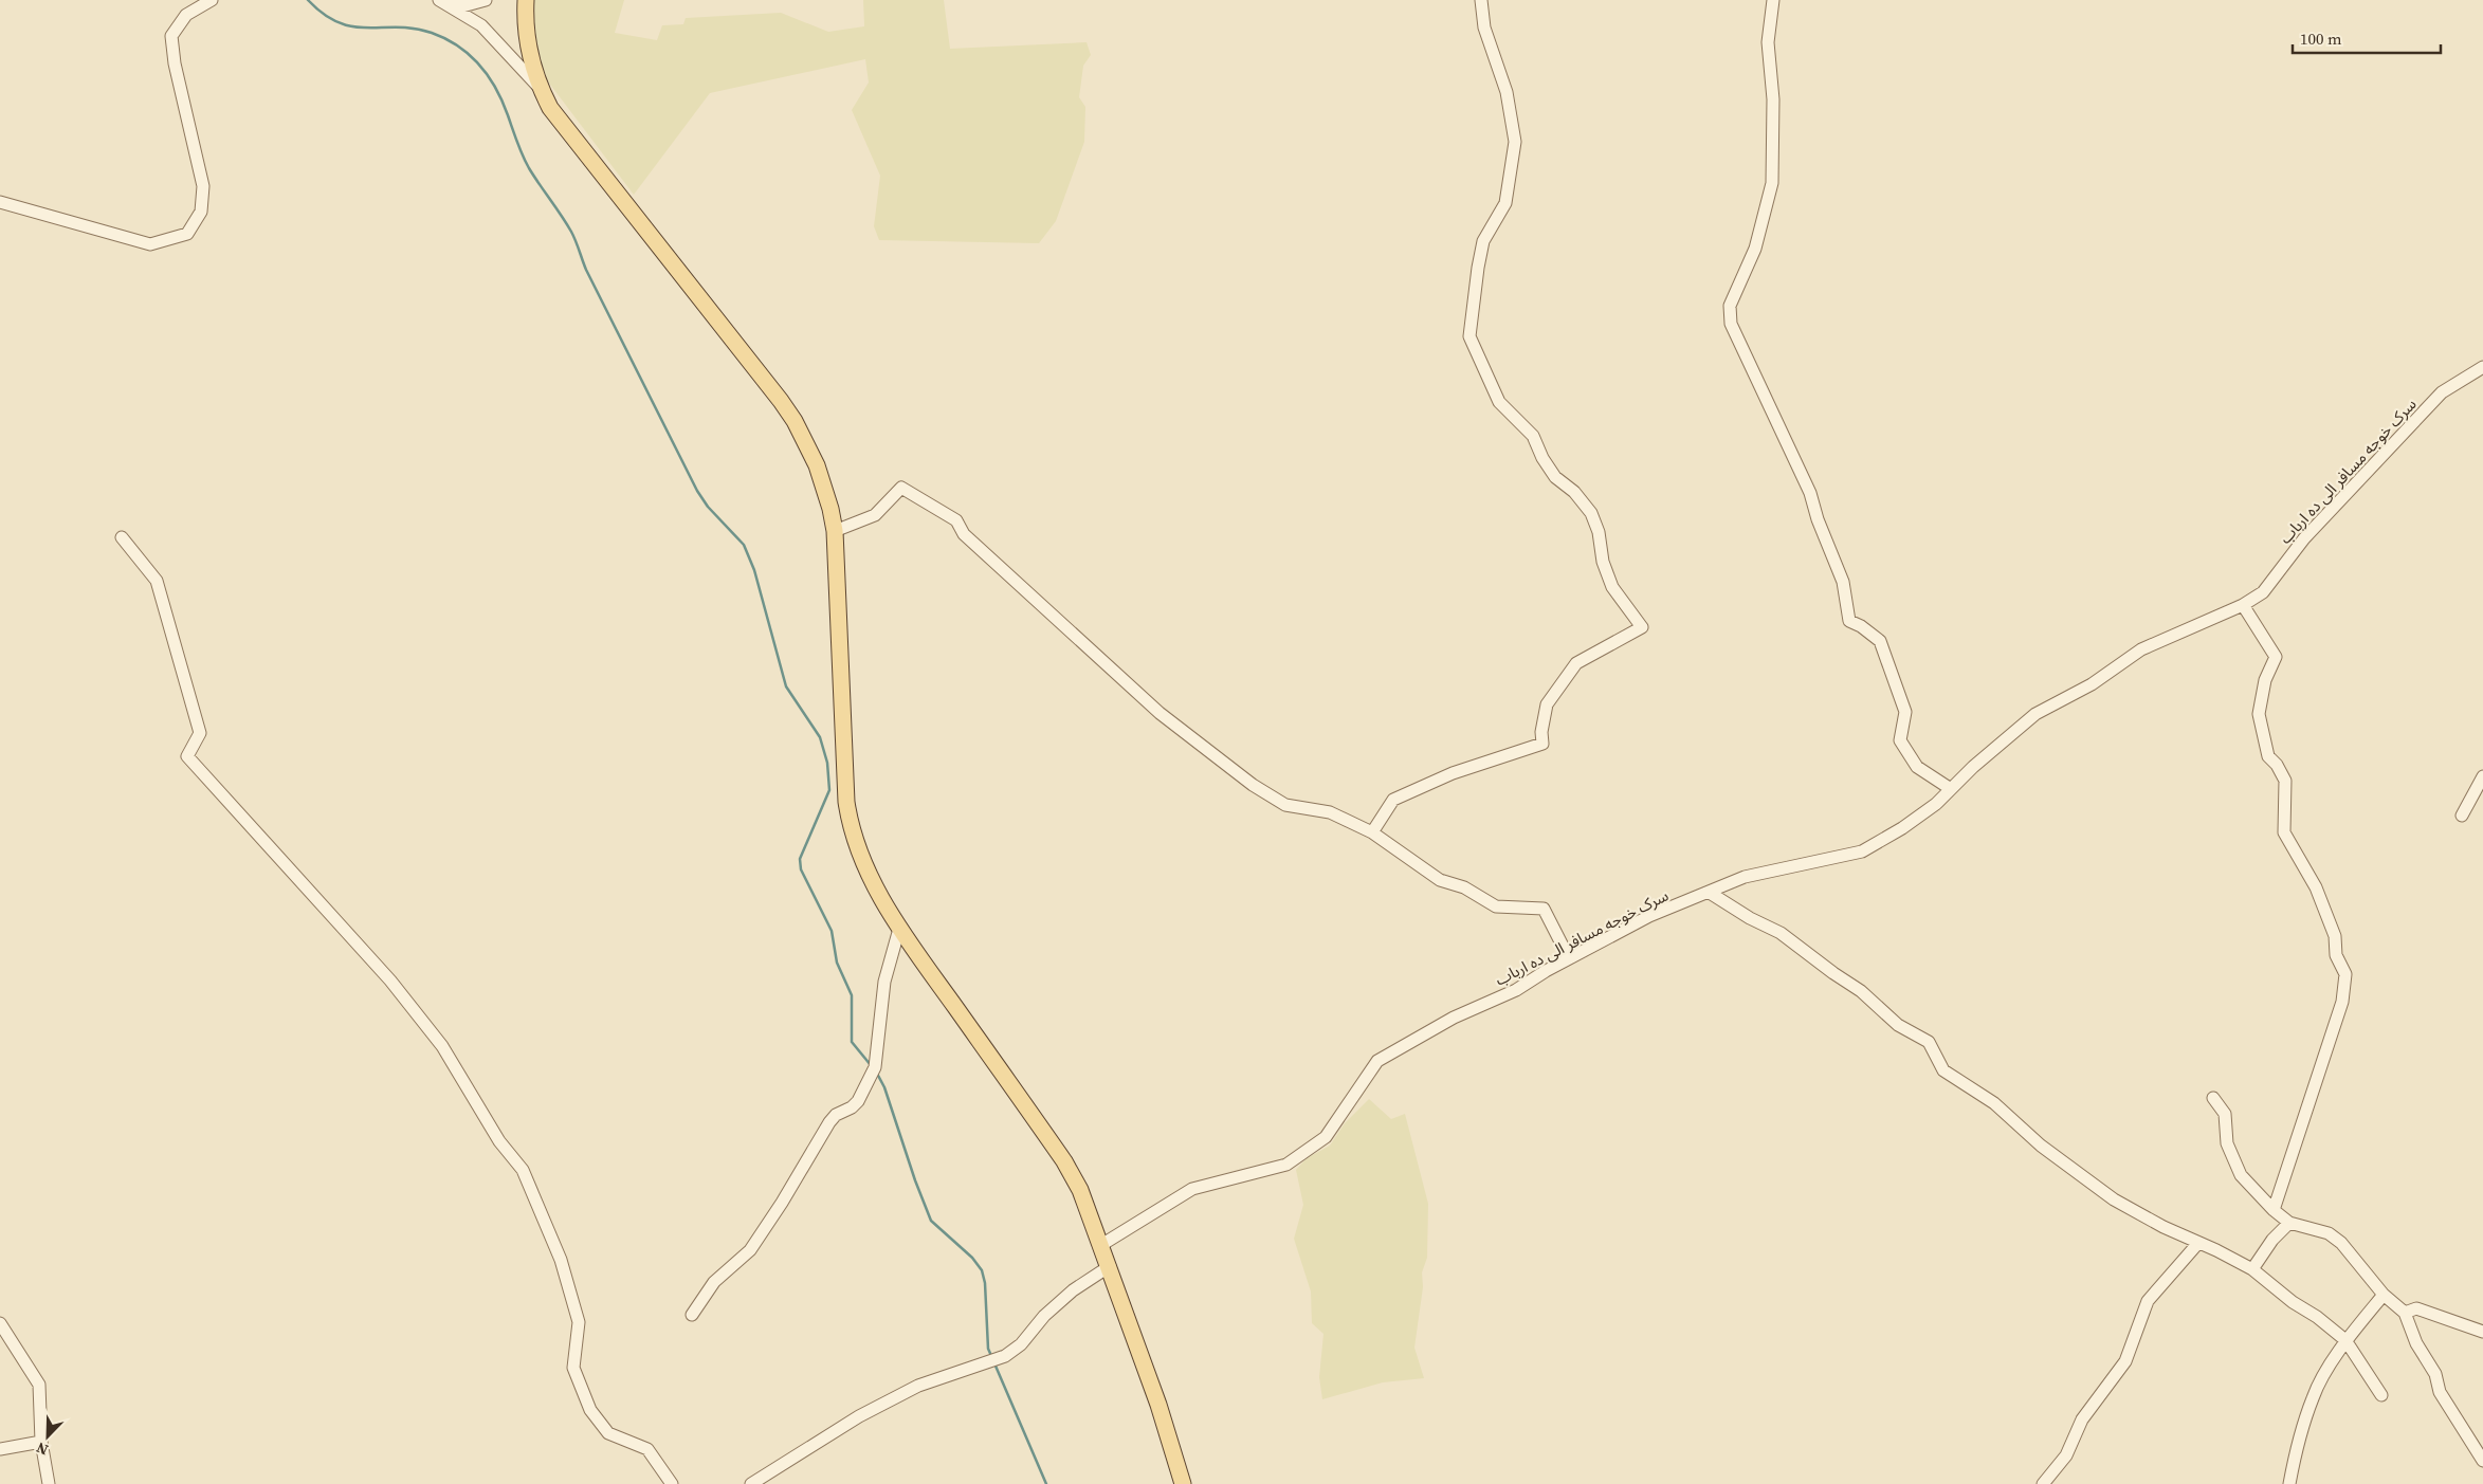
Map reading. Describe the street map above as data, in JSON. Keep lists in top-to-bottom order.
{
  "streets": {
    "street": ["سرک خوجه مسافر الی ده ارباب"]
  },
  "scale_bar": "100 m",
  "north": "bottom left"
}
